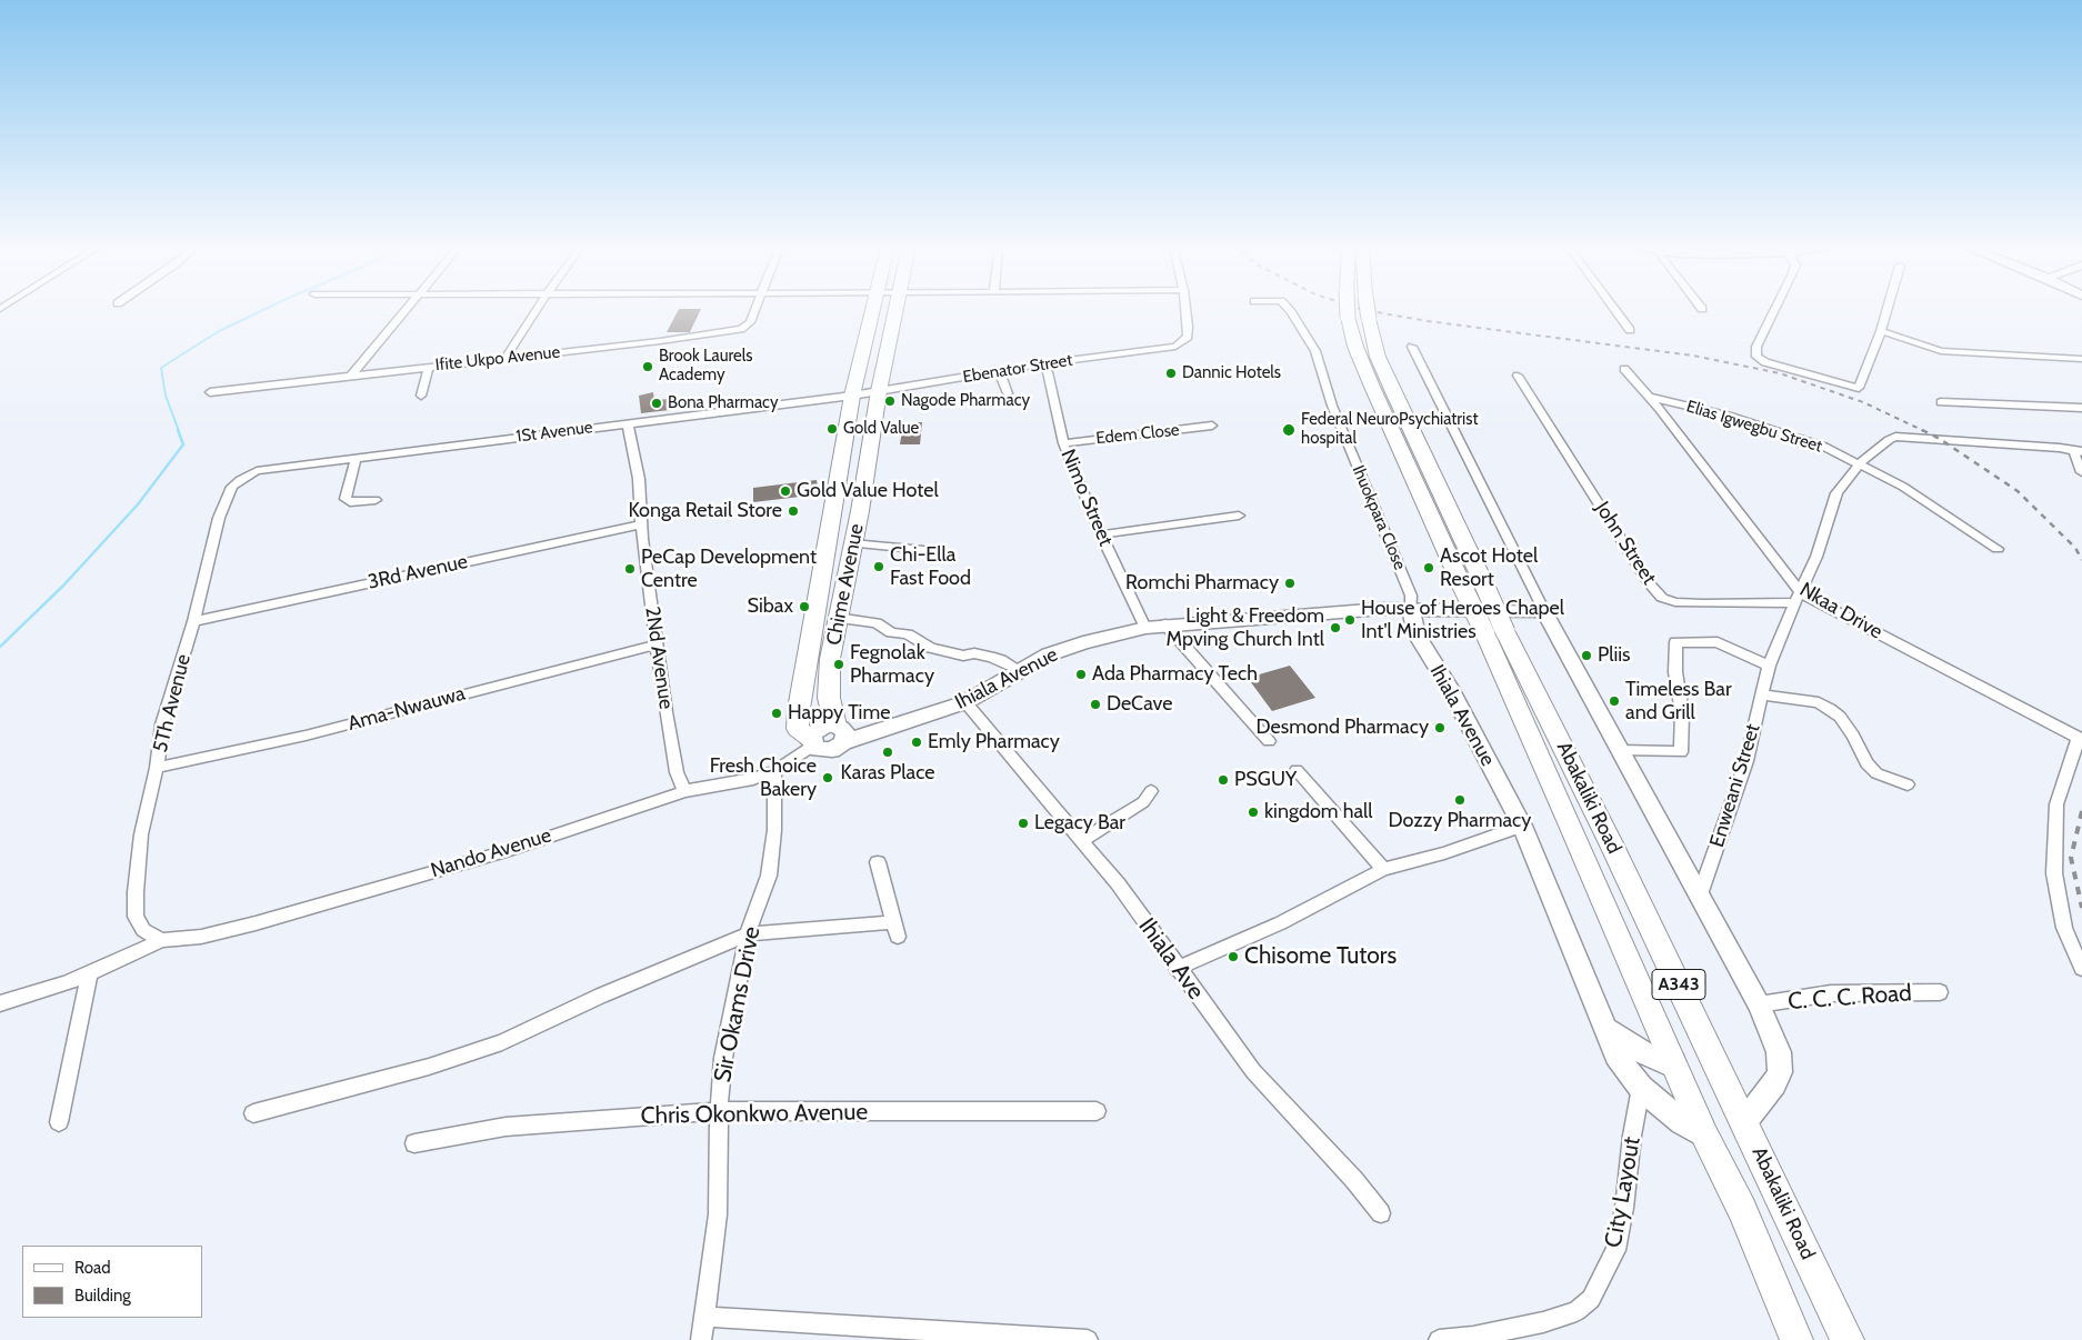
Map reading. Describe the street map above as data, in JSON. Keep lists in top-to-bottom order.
{
  "streets": {
    "highway": ["Abakaliki Road", "A343"],
    "main road": ["Chime Avenue", "Ihiala Avenue"],
    "street": [
      "Ifite Ukpo Avenue",
      "Ebenator Street",
      "Elias Igwegbu Street",
      "1St Avenue",
      "Edem Close",
      "Nimo Street",
      "Ihuokpara Close",
      "John Street",
      "3Rd Avenue",
      "Nkaa Drive",
      "2Nd Avenue",
      "5Th Avenue",
      "Ama-Nwauwa",
      "Enweani Street",
      "Nando Avenue",
      "Ihiala Ave",
      "C. C. C. Road",
      "Sir Okams Drive",
      "Chris Okonkwo Avenue",
      "City Layout"
    ]
  },
  "crossings": [
    ["Ebenator Street", "1St Avenue"],
    ["Ebenator Street", "Nimo Street"],
    ["Ebenator Street", "Chime Avenue"],
    ["Elias Igwegbu Street", "Nkaa Drive"],
    ["Elias Igwegbu Street", "Enweani Street"],
    ["1St Avenue", "Chime Avenue"],
    ["1St Avenue", "2Nd Avenue"],
    ["1St Avenue", "5Th Avenue"],
    ["Edem Close", "Nimo Street"],
    ["Nimo Street", "Ihiala Avenue"],
    ["Ihuokpara Close", "Ihiala Avenue"],
    ["John Street", "Nkaa Drive"],
    ["John Street", "Enweani Street"],
    ["3Rd Avenue", "2Nd Avenue"],
    ["3Rd Avenue", "5Th Avenue"],
    ["Chime Avenue", "Ihiala Avenue"],
    ["Chime Avenue", "Nando Avenue"],
    ["Nkaa Drive", "Enweani Street"],
    ["2Nd Avenue", "Ama-Nwauwa"],
    ["2Nd Avenue", "Nando Avenue"],
    ["Ihiala Avenue", "Abakaliki Road"],
    ["Ihiala Avenue", "Nando Avenue"],
    ["Ihiala Avenue", "Ihiala Ave"],
    ["Ihiala Avenue", "City Layout"],
    ["5Th Avenue", "Ama-Nwauwa"],
    ["5Th Avenue", "Nando Avenue"],
    ["Nando Avenue", "Sir Okams Drive"],
    ["Sir Okams Drive", "Chris Okonkwo Avenue"]
  ],
  "places": [
    "Brook Laurels Academy",
    "Dannic Hotels",
    "Nagode Pharmacy",
    "Bona Pharmacy",
    "Gold Value",
    "Federal NeuroPsychiatrist hospital",
    "Gold Value Hotel",
    "Konga Retail Store",
    "Chi-Ella Fast Food",
    "Ascot Hotel Resort",
    "PeCap Development Centre",
    "Romchi Pharmacy",
    "Sibax",
    "House of Heroes Chapel Int'l Ministries",
    "Light & Freedom Mpving Church Intl",
    "Pliis",
    "Fegnolak Pharmacy",
    "Ada Pharmacy Tech",
    "Timeless Bar and Grill",
    "DeCave",
    "Happy Time",
    "Desmond Pharmacy",
    "Emly Pharmacy",
    "Karas Place",
    "Fresh Choice Bakery",
    "PSGUY",
    "Dozzy Pharmacy",
    "kingdom hall",
    "Legacy Bar",
    "Chisome Tutors"
  ],
  "legend": ["Road", "Building"]
}
